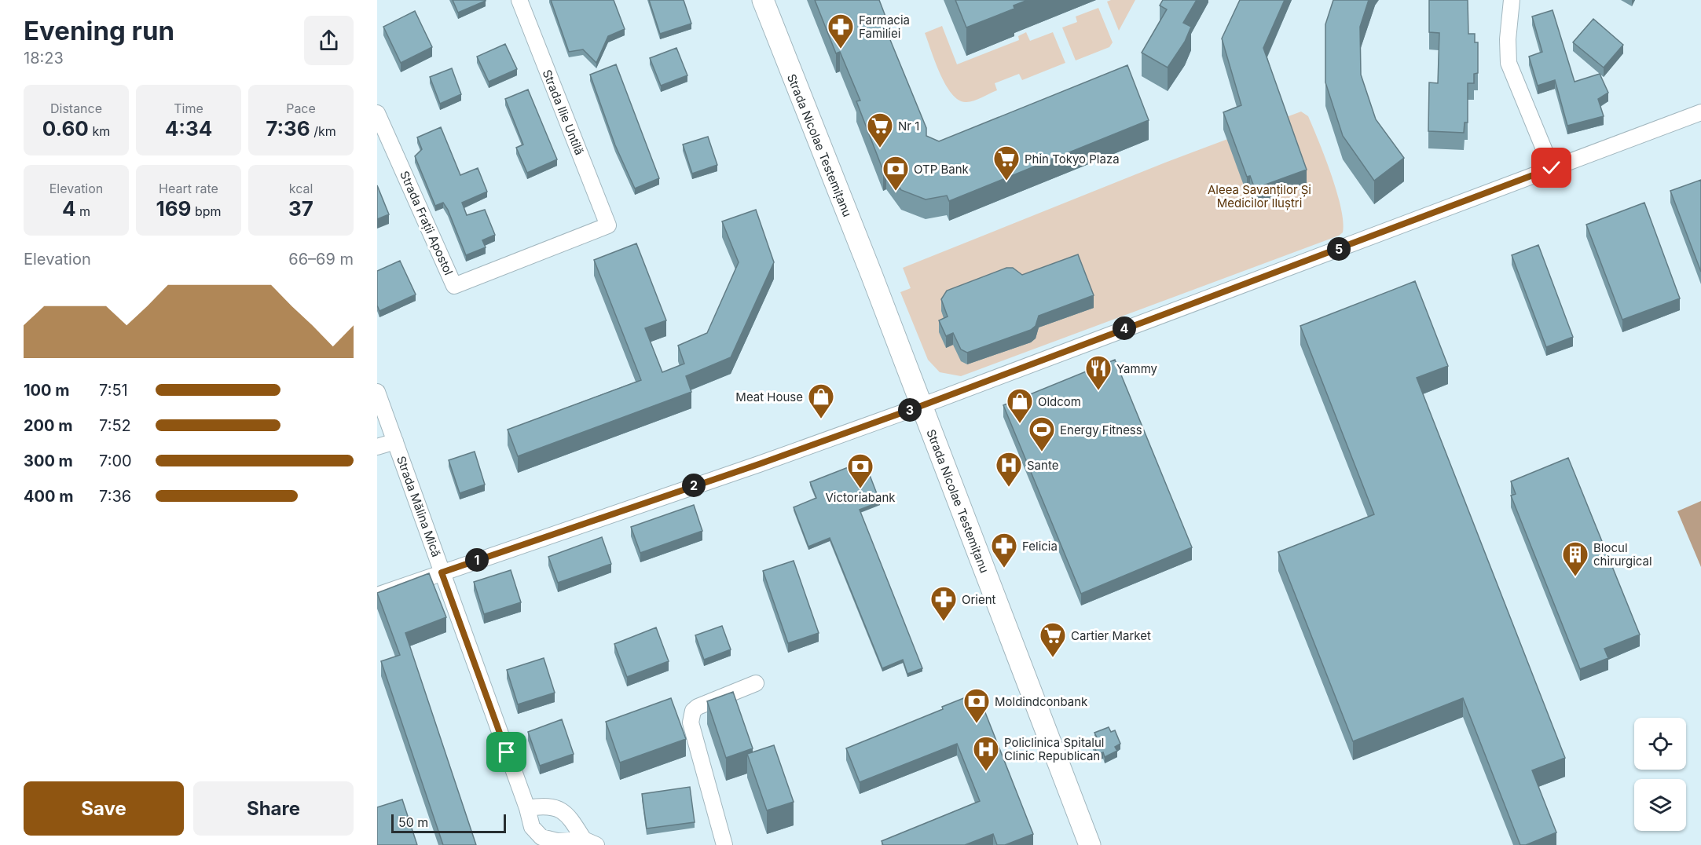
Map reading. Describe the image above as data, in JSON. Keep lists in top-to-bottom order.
{
  "streets": {
    "main road": ["Strada Nicolae Testemițanu"],
    "street": ["Strada Ilie Untilă", "Strada Frații Apostol", "Strada Mălina Mică"]
  },
  "crossings": [
    ["Strada Ilie Untilă", "Strada Frații Apostol"]
  ],
  "parks": ["Aleea Savanților Și Medicilor Iluștri"],
  "places": {
    "pharmacy": ["Farmacia Familiei", "Felicia", "Orient"],
    "supermarket": ["Nr 1", "Phin Tokyo Plaza", "Cartier Market"],
    "bank": ["OTP Bank", "Victoriabank", "Moldindconbank"],
    "restaurant": ["Yammy"],
    "shop": ["Meat House", "Oldcom"],
    "sports": ["Energy Fitness"],
    "hospital": ["Sante", "Policlinica Spitalul Clinic Republican"],
    "building": ["Blocul chirurgical"]
  },
  "scale_bar": "50 m",
  "page": {
    "heading": ["Evening run", "18:23"],
    "stats": [
      ["Distance", "0.60 km"],
      ["Time", "4:34"],
      ["Pace", "7:36 /km"],
      ["Elevation", "4 m"],
      ["Heart rate", "169 bpm"],
      ["kcal", "37"]
    ],
    "pins": [
      "5",
      "4",
      "3",
      "2",
      "1"
    ],
    "chart": ["Elevation", "66–69 m"],
    "list": [
      {
        "name": "100 m",
        "note": "7:51"
      },
      {
        "name": "200 m",
        "note": "7:52"
      },
      {
        "name": "300 m",
        "note": "7:00"
      },
      {
        "name": "400 m",
        "note": "7:36"
      }
    ],
    "buttons": ["Save", "Share"],
    "scale": "50 m"
  }
}
